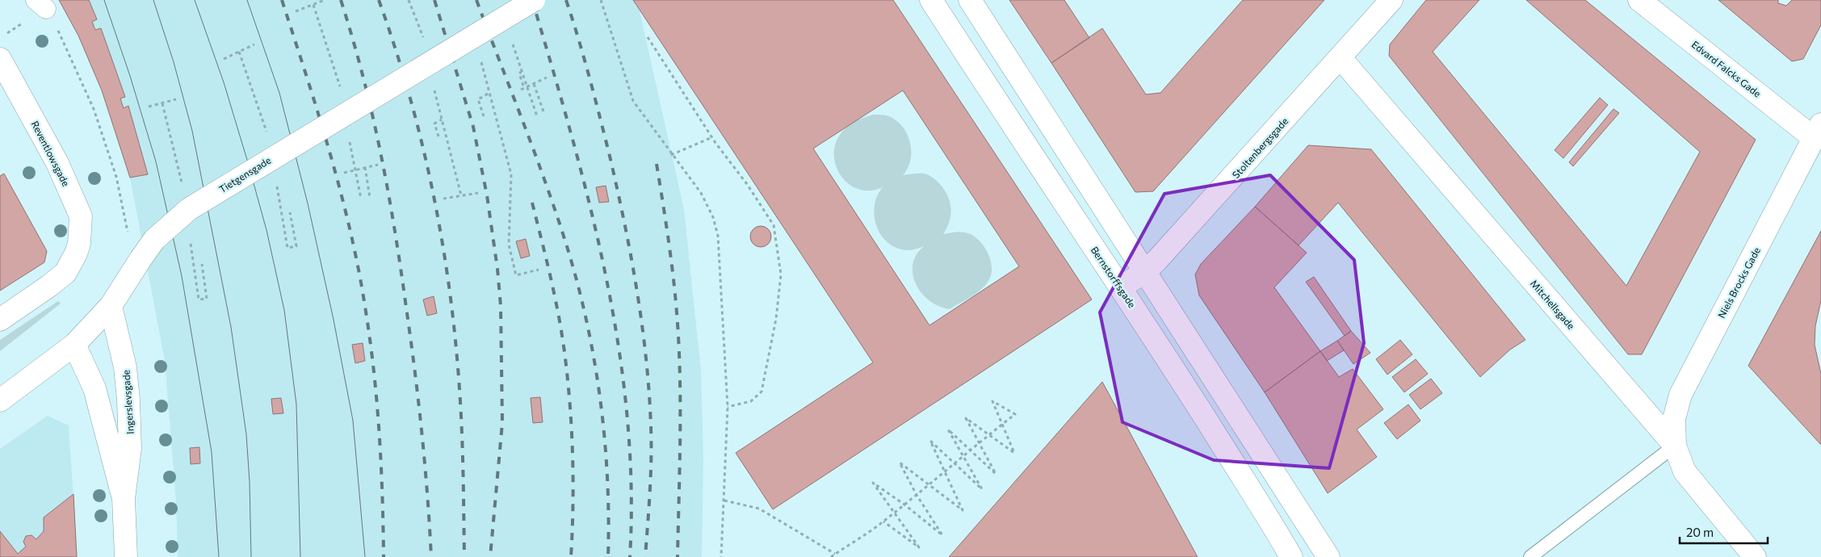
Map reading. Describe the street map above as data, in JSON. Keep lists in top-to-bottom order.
{
  "streets": {
    "street": [
      "Edvard Falcks Gade",
      "Stoltenbergsgade",
      "Reventlowsgade",
      "Tietgensgade",
      "Bernstorffsgade",
      "Niels Brocks Gade",
      "Mitchellsgade",
      "Ingerslevsgade"
    ]
  },
  "crossings": [
    ["Edvard Falcks Gade", "Niels Brocks Gade"],
    ["Stoltenbergsgade", "Bernstorffsgade"],
    ["Stoltenbergsgade", "Mitchellsgade"],
    ["Tietgensgade", "Ingerslevsgade"],
    ["Niels Brocks Gade", "Mitchellsgade"]
  ],
  "scale_bar": "20 m"
}
